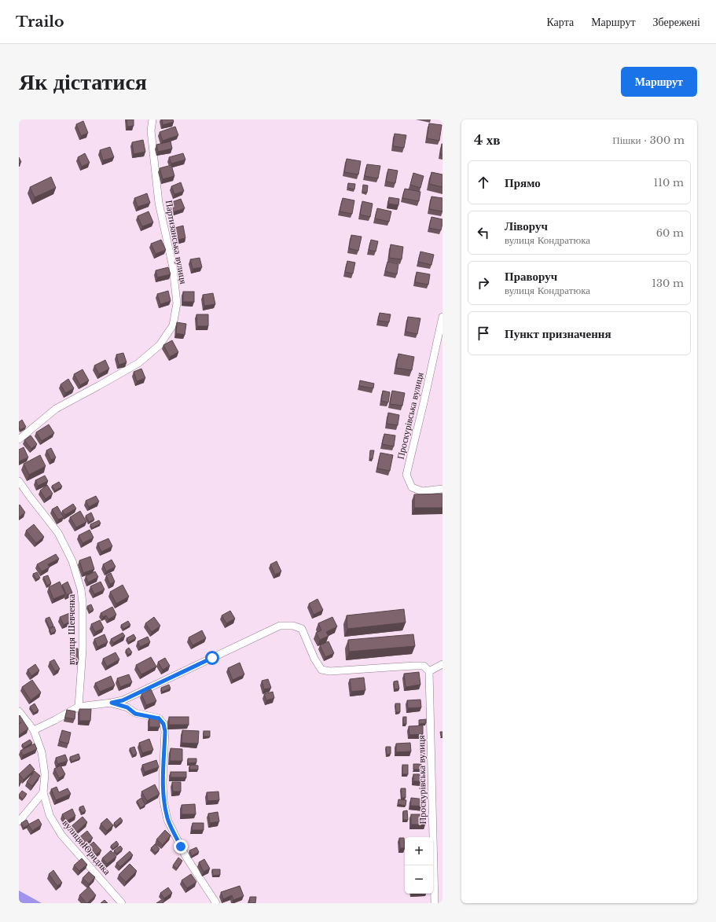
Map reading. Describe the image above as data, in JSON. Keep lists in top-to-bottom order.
{
  "streets": {
    "street": [
      "Партизанська вулиця",
      "Проскурівська вулиця",
      "вулиця Шевченка",
      "вулиця Юридика"
    ]
  },
  "page": {
    "header": "Trailo",
    "nav": ["Карта", "Маршрут", "Збережені"],
    "buttons": "Маршрут",
    "title": "Як дістатися",
    "heading": ["4 хв", "Пішки · 300 m"],
    "list": [
      ["Прямо", "110 m"],
      ["Ліворуч", "вулиця Кондратюка", "60 m"],
      ["Праворуч", "вулиця Кондратюка", "130 m"],
      "Пункт призначення"
    ],
    "map_buttons": ["+", "−"]
  }
}
